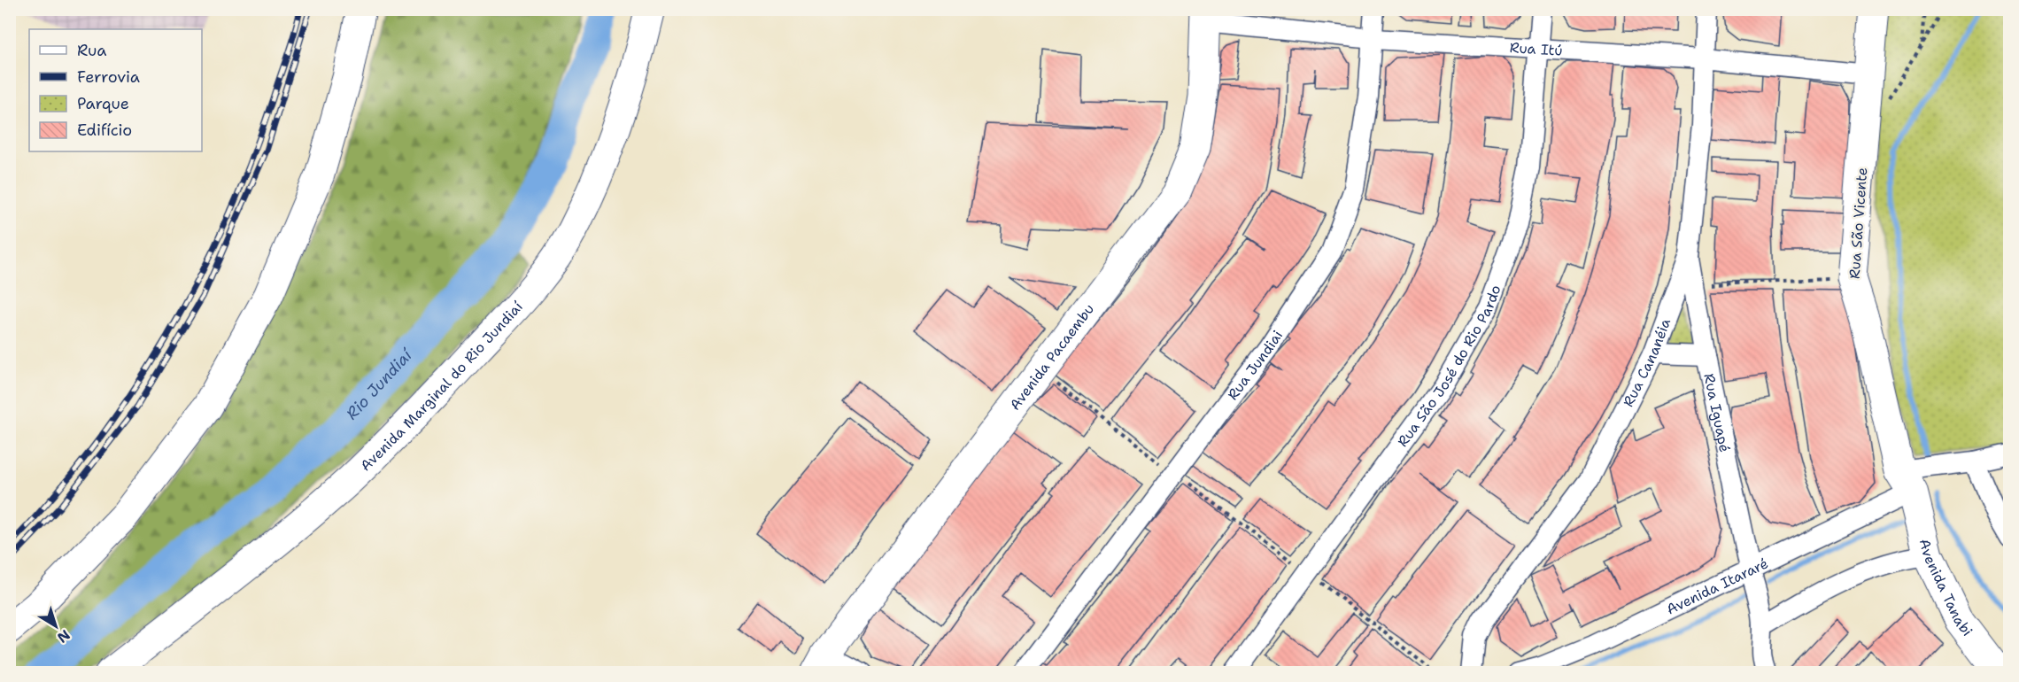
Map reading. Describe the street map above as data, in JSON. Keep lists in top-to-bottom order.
{
  "streets": {
    "main road": [
      "Rua São Vicente",
      "Avenida Pacaembu",
      "Avenida Marginal do Rio Jundiaí",
      "Avenida Tanabi"
    ],
    "street": [
      "Rua Itú",
      "Rua Cananéia",
      "Rua Jundiai",
      "Rua São José do Rio Pardo",
      "Rua Iguapé",
      "Avenida Itararé"
    ]
  },
  "crossings": [
    ["Rua Itú", "Rua São Vicente"],
    ["Rua Itú", "Avenida Pacaembu"],
    ["Rua Itú", "Rua Cananéia"],
    ["Rua Itú", "Rua Jundiai"],
    ["Rua Itú", "Rua São José do Rio Pardo"],
    ["Rua São Vicente", "Avenida Itararé"],
    ["Rua São Vicente", "Avenida Tanabi"],
    ["Rua Cananéia", "Rua Iguapé"],
    ["Rua Iguapé", "Avenida Itararé"],
    ["Avenida Itararé", "Avenida Tanabi"]
  ],
  "water": ["Rio Jundiaí"],
  "legend": [
    "Rua",
    "Ferrovia",
    "Parque",
    "Edifício"
  ],
  "north": "bottom right"
}
